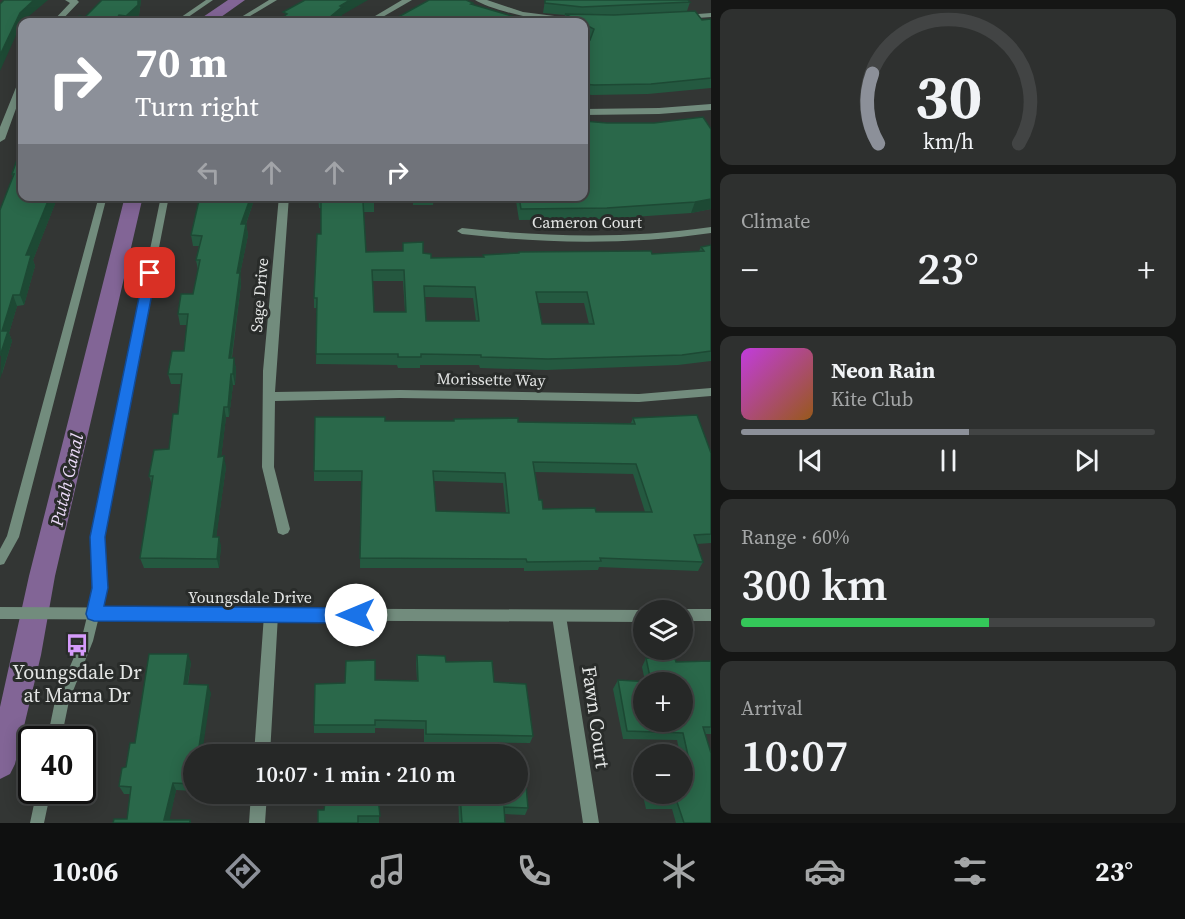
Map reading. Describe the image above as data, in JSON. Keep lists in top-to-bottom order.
{
  "streets": {
    "street": [
      "Cameron Court",
      "Sage Drive",
      "Morissette Way",
      "Youngsdale Drive",
      "Fawn Court"
    ]
  },
  "crossings": [
    ["Sage Drive", "Morissette Way"],
    ["Youngsdale Drive", "Fawn Court"]
  ],
  "water": ["Putah Canal"],
  "places": {
    "bus stop": ["Youngsdale Dr at Marna Dr"]
  },
  "page": {
    "turn": ["70 m", "Turn right"],
    "tile": [
      "Climate",
      ["Range · 60%", "300 km"],
      ["Arrival", "10:07"]
    ],
    "heat": ["−", "23°", "+"],
    "song": ["Neon Rain", "Kite Club"],
    "map_buttons": ["+", "−"],
    "limit": "40",
    "trip": "10:07 · 1 min · 210 m",
    "tabs": ["10:06", "23°"],
    "gauge": ["30", "km/h"]
  }
}
